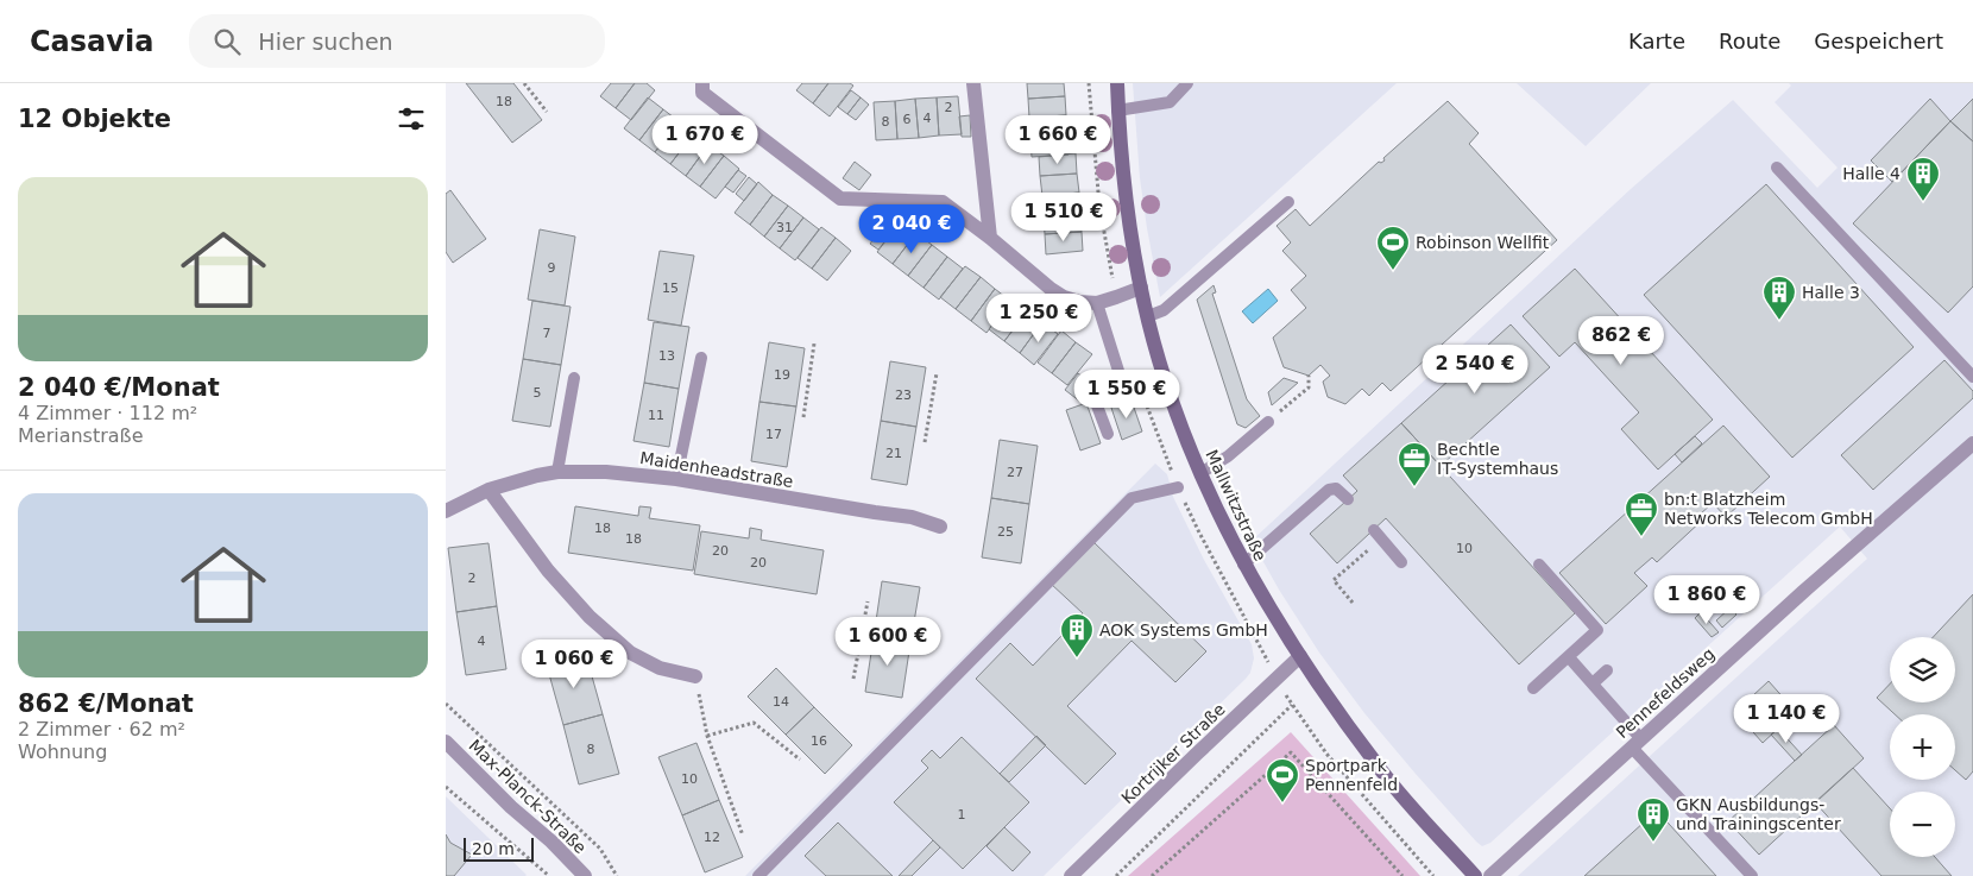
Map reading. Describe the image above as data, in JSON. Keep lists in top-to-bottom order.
{
  "streets": {
    "street": [
      "Maidenheadstraße",
      "Mallwitzstraße",
      "Pennefeldsweg",
      "Kortrijker Straße",
      "Max-Planck-Straße"
    ]
  },
  "crossings": [
    ["Mallwitzstraße", "Kortrijker Straße"]
  ],
  "places": {
    "building": [
      "Halle 4",
      "Halle 3",
      "AOK Systems GmbH",
      "GKN Ausbildungs- und Trainingscenter"
    ],
    "sports": ["Robinson Wellfit", "Sportpark Pennenfeld"],
    "office": ["Bechtle IT-Systemhaus", "bn:t Blatzheim Networks Telecom GmbH"]
  },
  "house_numbers": [
    "18",
    "2",
    "4",
    "6",
    "8",
    "31",
    "9",
    "15",
    "7",
    "13",
    "19",
    "5",
    "23",
    "11",
    "17",
    "21",
    "27",
    "18",
    "25",
    "18",
    "10",
    "20",
    "20",
    "2",
    "4",
    "14",
    "16",
    "8",
    "10",
    "1",
    "12"
  ],
  "scale_bar": "20 m",
  "page": {
    "header": "Casavia",
    "search": "Hier suchen",
    "nav": ["Karte", "Route", "Gespeichert"],
    "heading": "12 Objekte",
    "price": [
      "1 670 €",
      "1 660 €",
      "1 510 €",
      "2 040 €",
      "1 250 €",
      "862 €",
      "2 540 €",
      "1 550 €",
      "1 860 €",
      "1 600 €",
      "1 060 €",
      "1 140 €"
    ],
    "list": [
      {
        "name": "2 040 €/Monat",
        "note": "4 Zimmer · 112 m² · Merianstraße"
      },
      {
        "name": "862 €/Monat",
        "note": "2 Zimmer · 62 m² · Wohnung"
      }
    ],
    "map_buttons": ["+", "−"],
    "scale": "20 m"
  }
}
